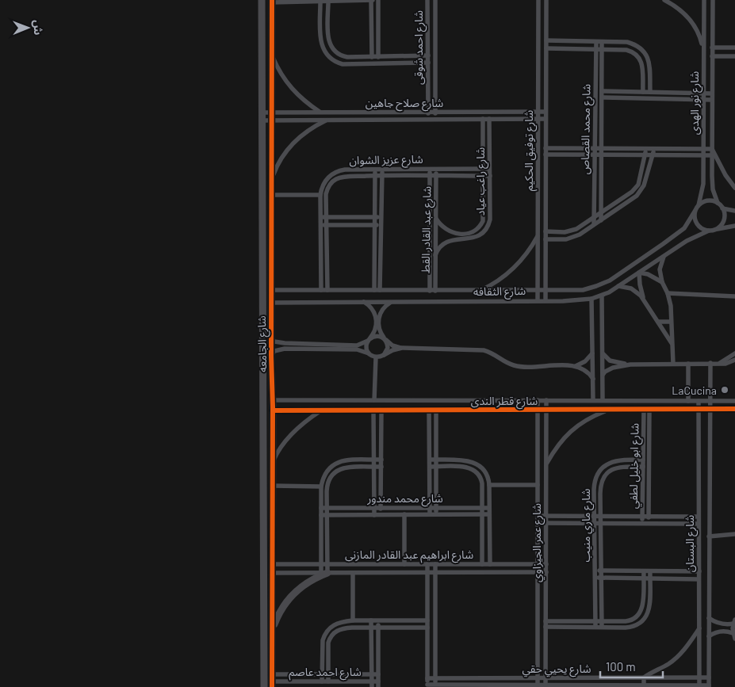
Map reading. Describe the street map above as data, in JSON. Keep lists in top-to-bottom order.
{
  "streets": {
    "street": [
      "شارع احمد شوقى",
      "شارع صلاح جاهين",
      "شارع نور الهدى",
      "شارع محمد القصاص",
      "شارع توفيق الحكيم",
      "شارع عزيز الشوان",
      "شارع راغب عياد",
      "شارع عبد القادر القط",
      "شارع الثقافه",
      "شارع الجامعه",
      "شارع قطر الندى",
      "شارع ابو خليل لطفي",
      "شارع محمد مندور",
      "شارع ماري منيب",
      "شارع عمر الجيزاوي",
      "شارع البستان",
      "شارع ابراهيم عبد القادر المازنى",
      "شارع يحيي حقي",
      "شارع احمد عاصم"
    ]
  },
  "crossings": [
    ["شارع احمد شوقى", "شارع صلاح جاهين"],
    ["شارع صلاح جاهين", "شارع توفيق الحكيم"],
    ["شارع صلاح جاهين", "شارع راغب عياد"],
    ["شارع صلاح جاهين", "شارع الجامعه"],
    ["شارع نور الهدى", "شارع الثقافه"],
    ["شارع توفيق الحكيم", "شارع الثقافه"],
    ["شارع عزيز الشوان", "شارع راغب عياد"],
    ["شارع عزيز الشوان", "شارع عبد القادر القط"],
    ["شارع عزيز الشوان", "شارع الثقافه"],
    ["شارع راغب عياد", "شارع عبد القادر القط"],
    ["شارع عبد القادر القط", "شارع الثقافه"],
    ["شارع الثقافه", "شارع الجامعه"],
    ["شارع الجامعه", "شارع قطر الندى"],
    ["شارع الجامعه", "شارع ابراهيم عبد القادر المازنى"],
    ["شارع الجامعه", "شارع احمد عاصم"],
    ["شارع قطر الندى", "شارع ابو خليل لطفي"],
    ["شارع قطر الندى", "شارع عمر الجيزاوي"],
    ["شارع قطر الندى", "شارع البستان"],
    ["شارع ابو خليل لطفي", "شارع ماري منيب"],
    ["شارع عمر الجيزاوي", "شارع ابراهيم عبد القادر المازنى"],
    ["شارع عمر الجيزاوي", "شارع يحيي حقي"],
    ["شارع البستان", "شارع يحيي حقي"]
  ],
  "places": ["LaCucina"],
  "scale_bar": "100 m",
  "north": "right"
}
